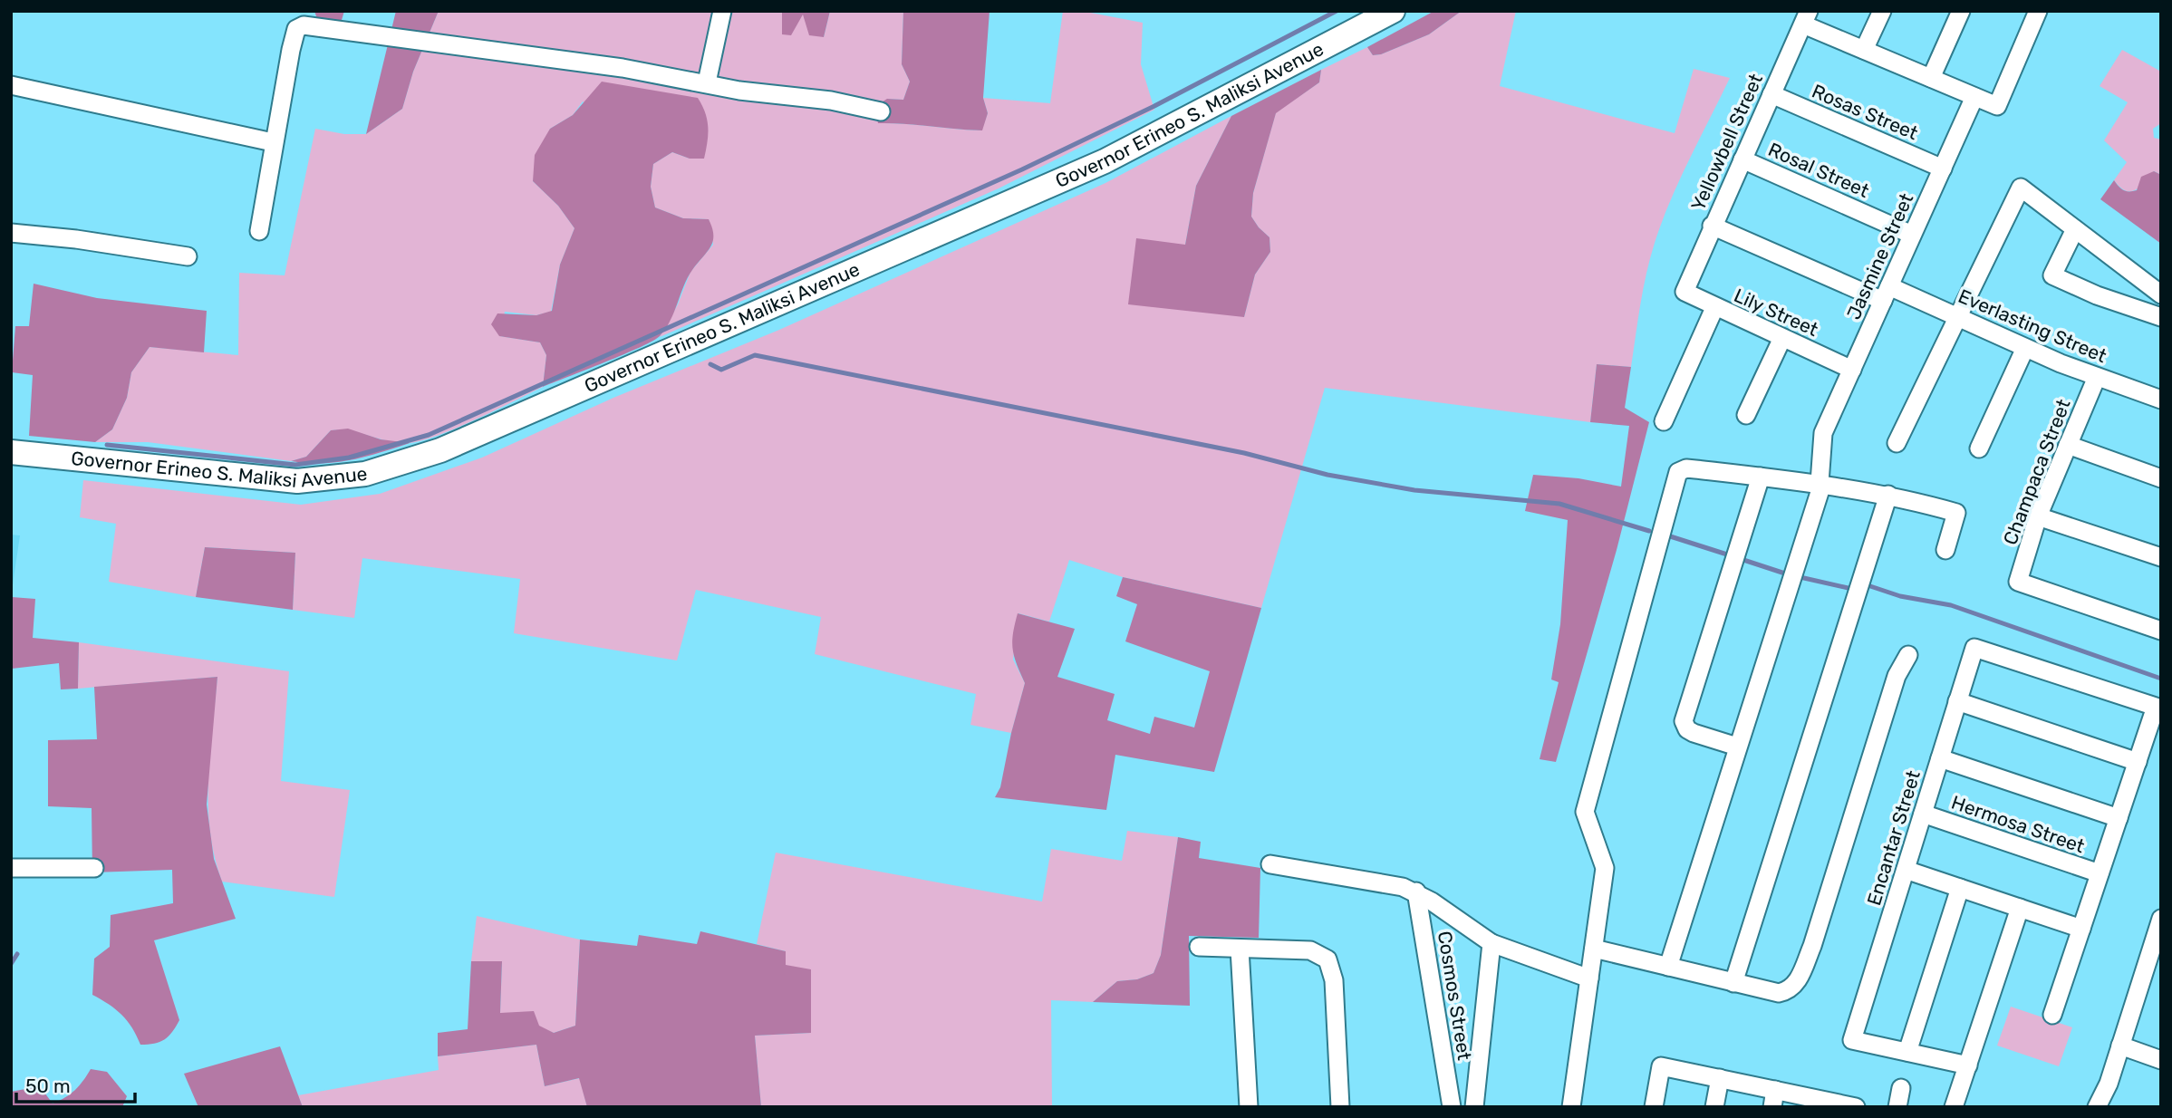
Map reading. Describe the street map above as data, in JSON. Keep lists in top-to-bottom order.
{
  "streets": {
    "main road": ["Governor Erineo S. Maliksi Avenue"],
    "street": [
      "Rosas Street",
      "Yellowbell Street",
      "Rosal Street",
      "Jasmine Street",
      "Lily Street",
      "Everlasting Street",
      "Champaca Street",
      "Hermosa Street",
      "Encantar Street",
      "Cosmos Street"
    ]
  },
  "crossings": [
    ["Rosas Street", "Yellowbell Street"],
    ["Rosas Street", "Jasmine Street"],
    ["Yellowbell Street", "Rosal Street"],
    ["Yellowbell Street", "Lily Street"],
    ["Yellowbell Street", "Everlasting Street"],
    ["Rosal Street", "Jasmine Street"],
    ["Jasmine Street", "Lily Street"],
    ["Jasmine Street", "Everlasting Street"],
    ["Everlasting Street", "Champaca Street"],
    ["Hermosa Street", "Encantar Street"]
  ],
  "scale_bar": "50 m"
}
